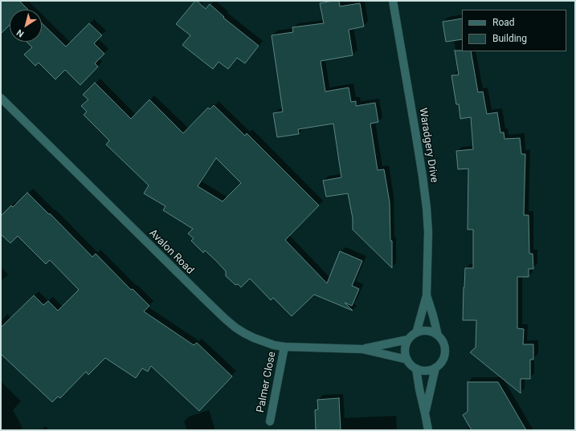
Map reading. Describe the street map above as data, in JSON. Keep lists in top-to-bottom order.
{
  "streets": {
    "street": ["Waradgery Drive", "Avalon Road", "Palmer Close"]
  },
  "crossings": [
    ["Waradgery Drive", "Avalon Road"],
    ["Avalon Road", "Palmer Close"]
  ],
  "legend": ["Road", "Building"],
  "north": "bottom left"
}
